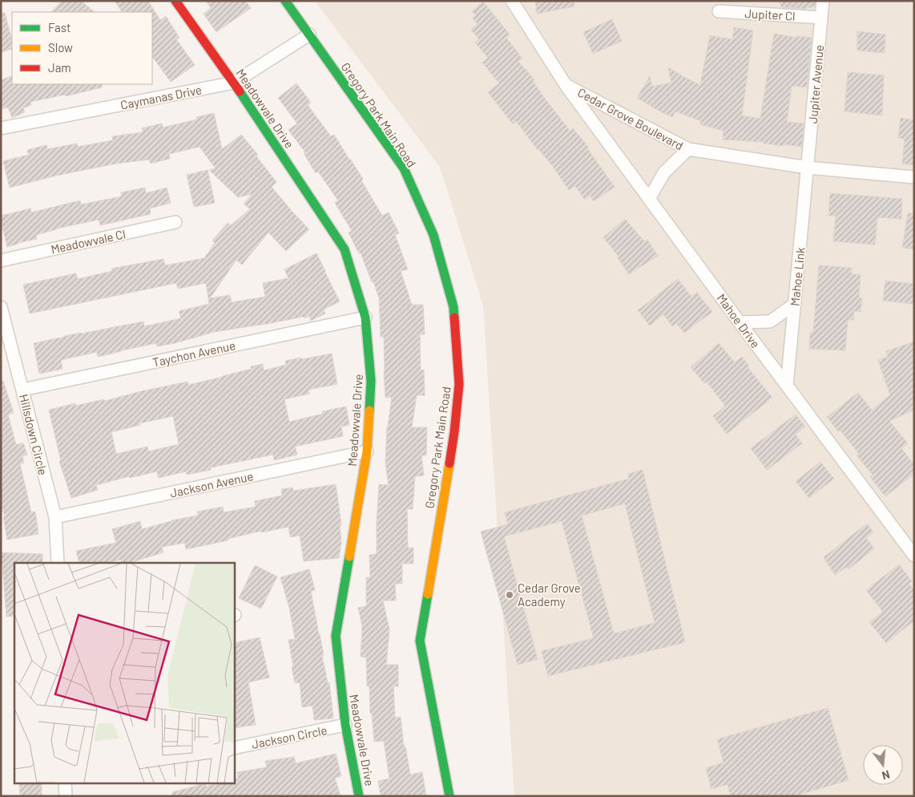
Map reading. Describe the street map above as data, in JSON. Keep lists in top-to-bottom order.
{
  "streets": {
    "street": [
      "Jupiter Cl",
      "Jupiter Avenue",
      "Caymanas Drive",
      "Meadowvale Drive",
      "Gregory Park Main Road",
      "Cedar Grove Boulevard",
      "Meadowvale Cl",
      "Mahoe Link",
      "Mahoe Drive",
      "Taychon Avenue",
      "Hillsdown Circle",
      "Jackson Avenue",
      "Jackson Circle"
    ]
  },
  "crossings": [
    ["Jupiter Cl", "Jupiter Avenue"],
    ["Jupiter Avenue", "Cedar Grove Boulevard"],
    ["Jupiter Avenue", "Mahoe Link"],
    ["Caymanas Drive", "Meadowvale Drive"],
    ["Caymanas Drive", "Gregory Park Main Road"],
    ["Meadowvale Drive", "Taychon Avenue"],
    ["Meadowvale Drive", "Jackson Avenue"],
    ["Meadowvale Drive", "Jackson Circle"],
    ["Cedar Grove Boulevard", "Mahoe Link"],
    ["Cedar Grove Boulevard", "Mahoe Drive"],
    ["Mahoe Link", "Mahoe Drive"],
    ["Taychon Avenue", "Hillsdown Circle"],
    ["Hillsdown Circle", "Jackson Avenue"]
  ],
  "places": ["Cedar Grove Academy"],
  "legend": ["Fast", "Slow", "Jam"],
  "north": "bottom"
}
